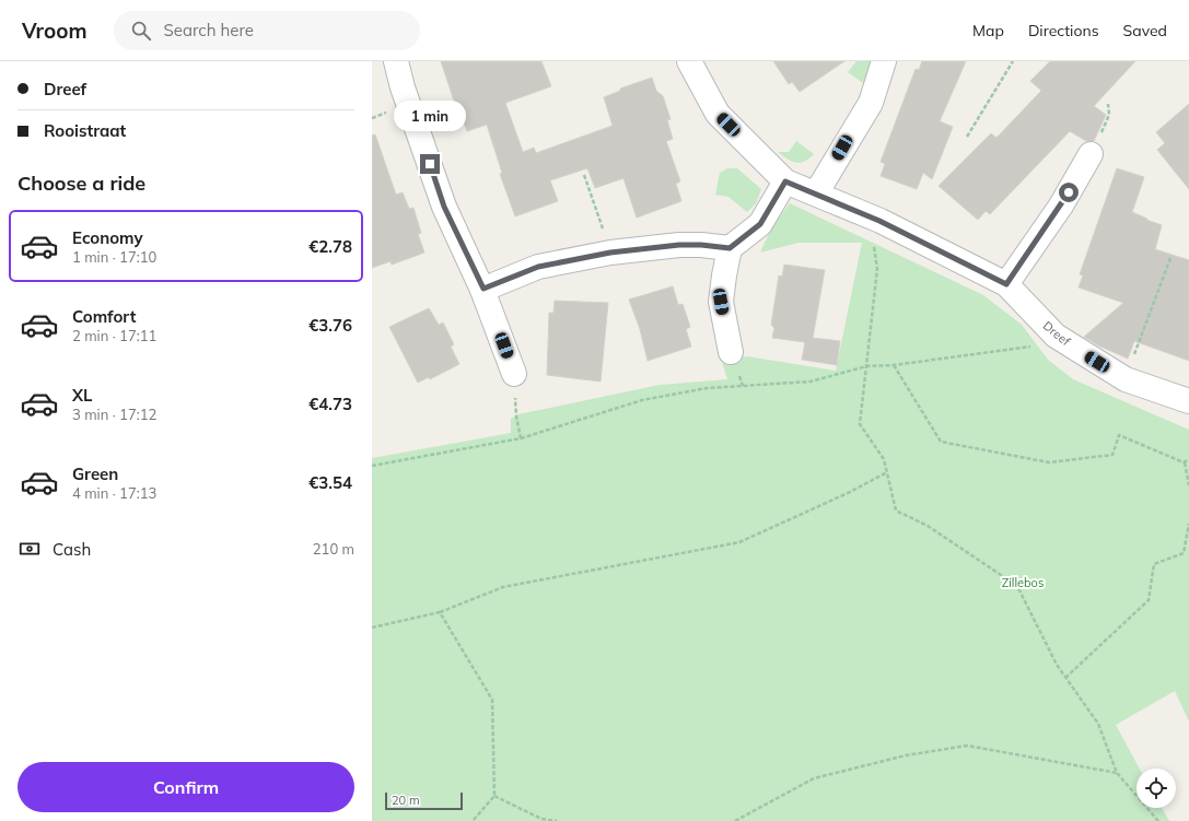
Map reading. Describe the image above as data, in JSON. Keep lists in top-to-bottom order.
{
  "streets": {
    "street": ["Dreef"]
  },
  "parks": ["Zillebos"],
  "scale_bar": "20 m",
  "page": {
    "header": "Vroom",
    "search": "Search here",
    "nav": ["Map", "Directions", "Saved"],
    "banner": ["Dreef", "Rooistraat"],
    "bubble": "1 min",
    "heading": "Choose a ride",
    "list": [
      {
        "name": "Economy",
        "note": "1 min · 17:10",
        "value": "€2.78"
      },
      {
        "name": "Comfort",
        "note": "2 min · 17:11",
        "value": "€3.76"
      },
      {
        "name": "XL",
        "note": "3 min · 17:12",
        "value": "€4.73"
      },
      {
        "name": "Green",
        "note": "4 min · 17:13",
        "value": "€3.54"
      }
    ],
    "pay": ["Cash", "210 m"],
    "buttons": "Confirm",
    "scale": "20 m"
  }
}
